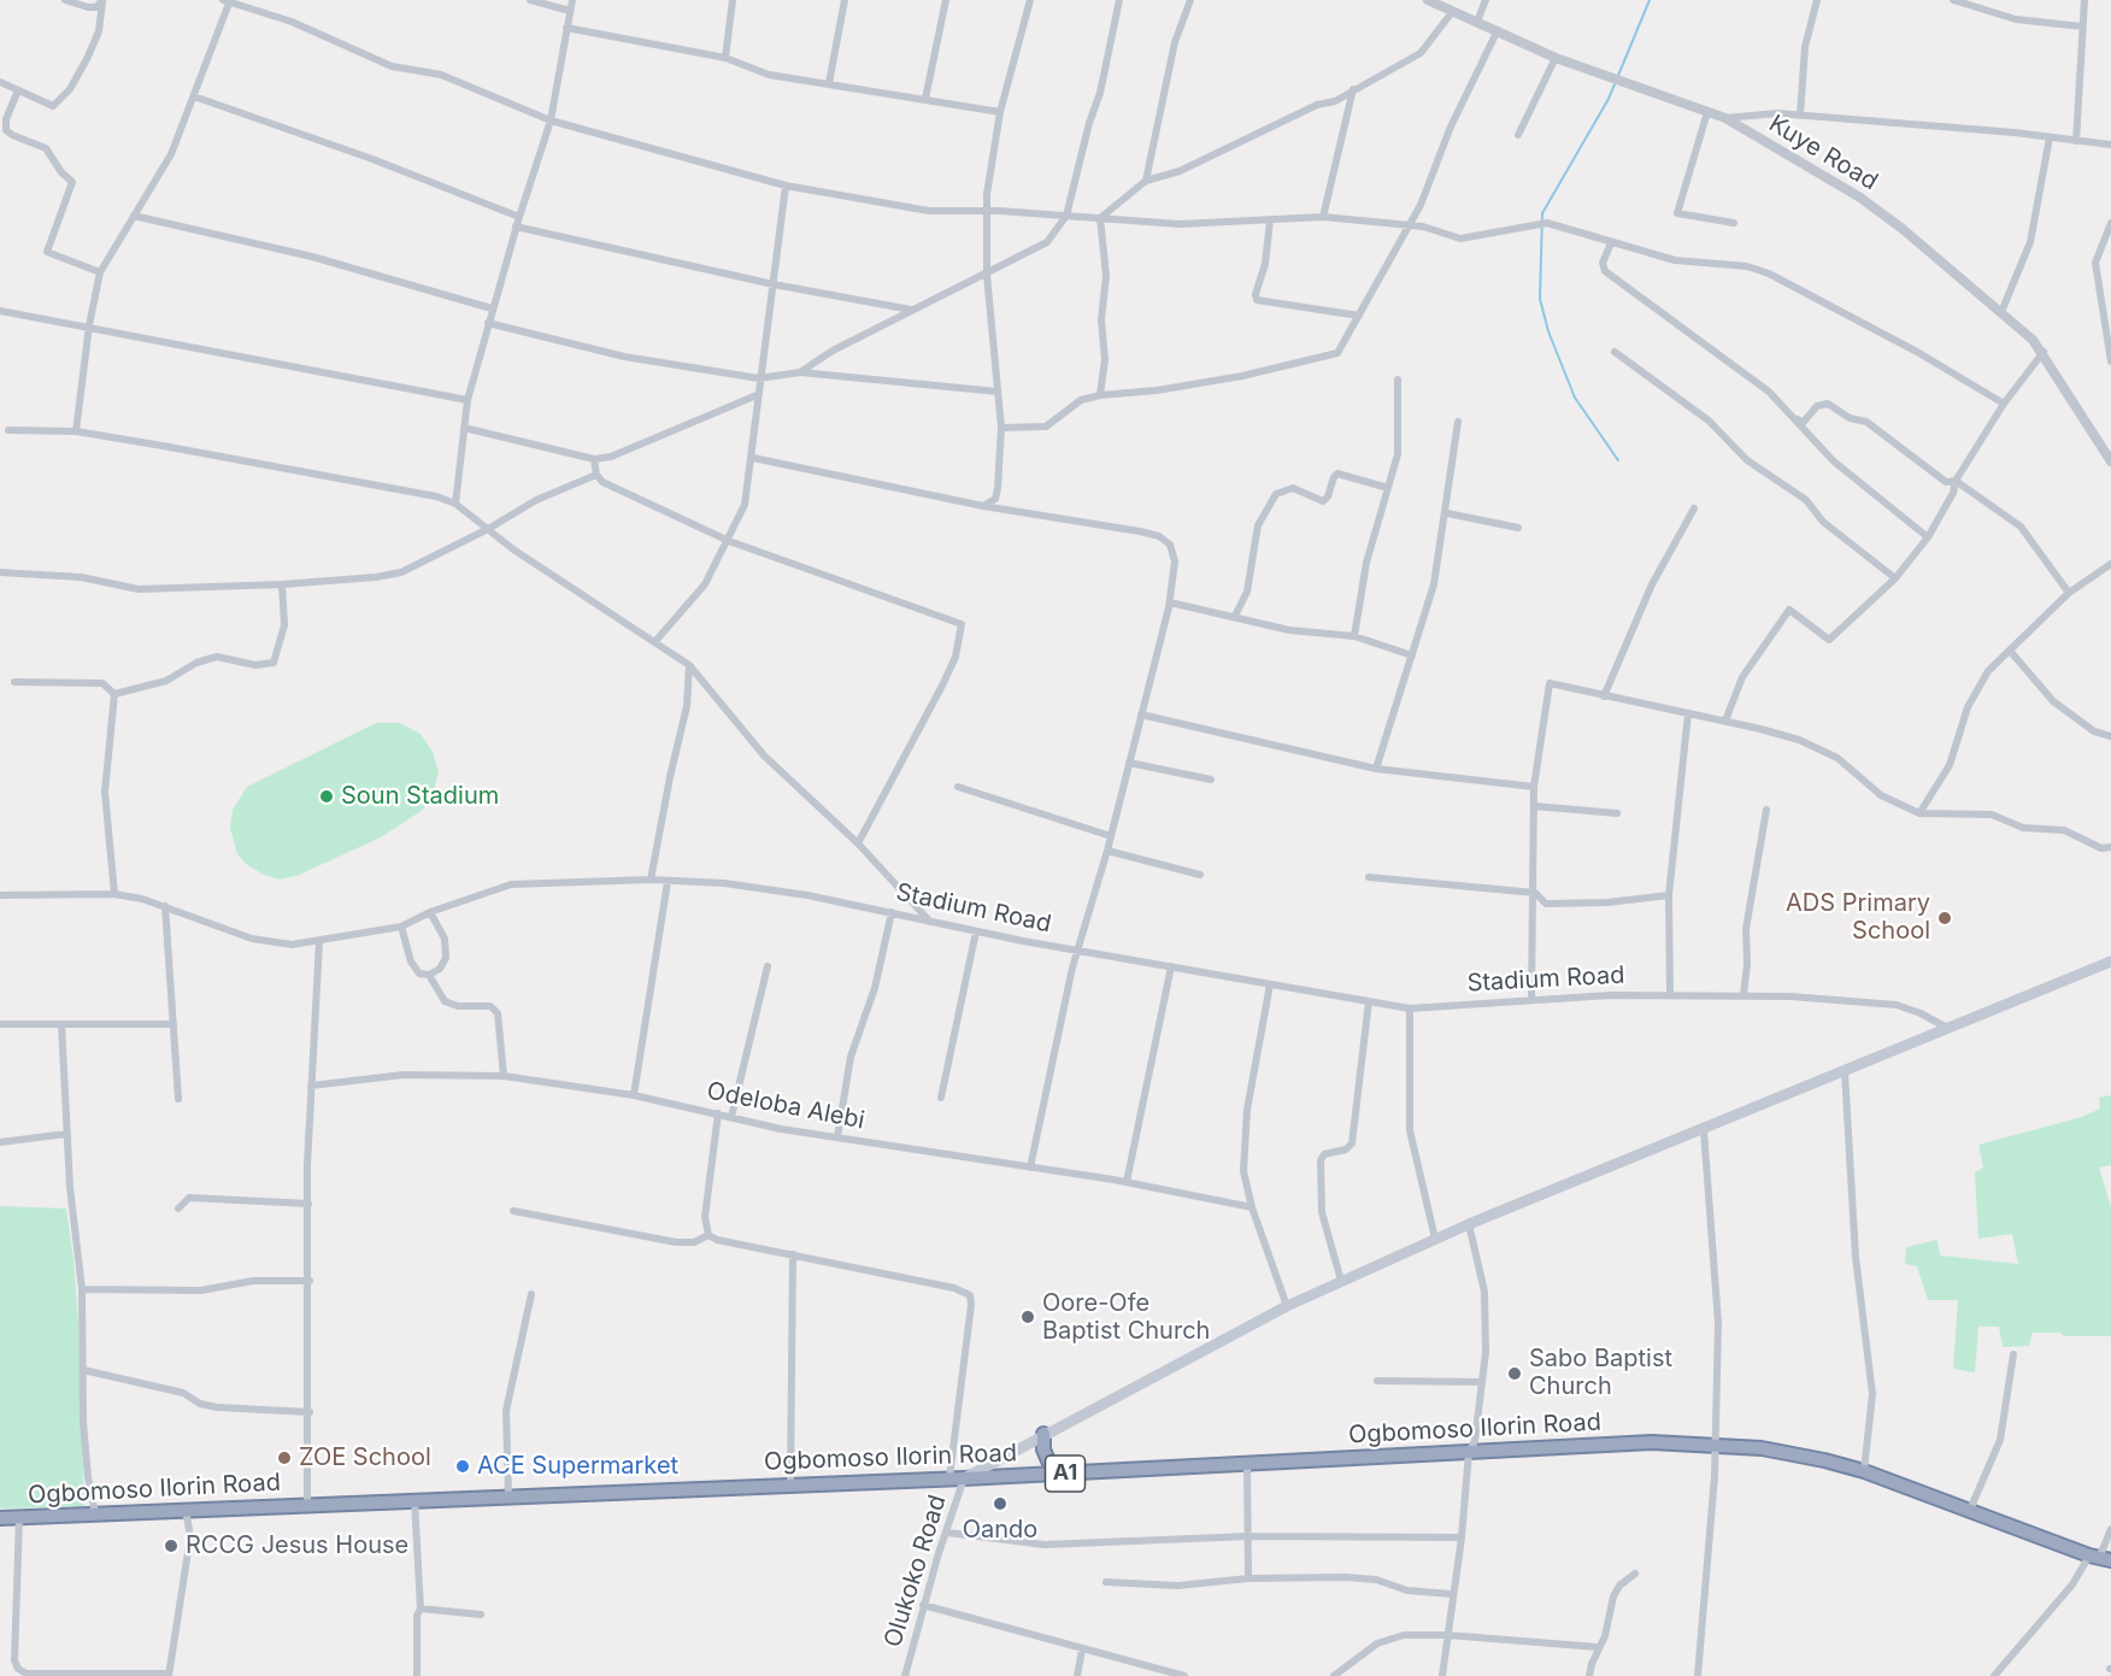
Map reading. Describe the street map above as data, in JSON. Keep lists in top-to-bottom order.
{
  "streets": {
    "highway": ["Ogbomoso Ilorin Road", "A1"],
    "street": [
      "Kuye Road",
      "Stadium Road",
      "Odeloba Alebi",
      "Olukoko Road"
    ]
  },
  "crossings": [
    ["Ogbomoso Ilorin Road", "Olukoko Road"]
  ],
  "places": [
    "Soun Stadium",
    "ADS Primary School",
    "Oore-Ofe Baptist Church",
    "Sabo Baptist Church",
    "ZOE School",
    "ACE Supermarket",
    "Oando",
    "RCCG Jesus House"
  ]
}
